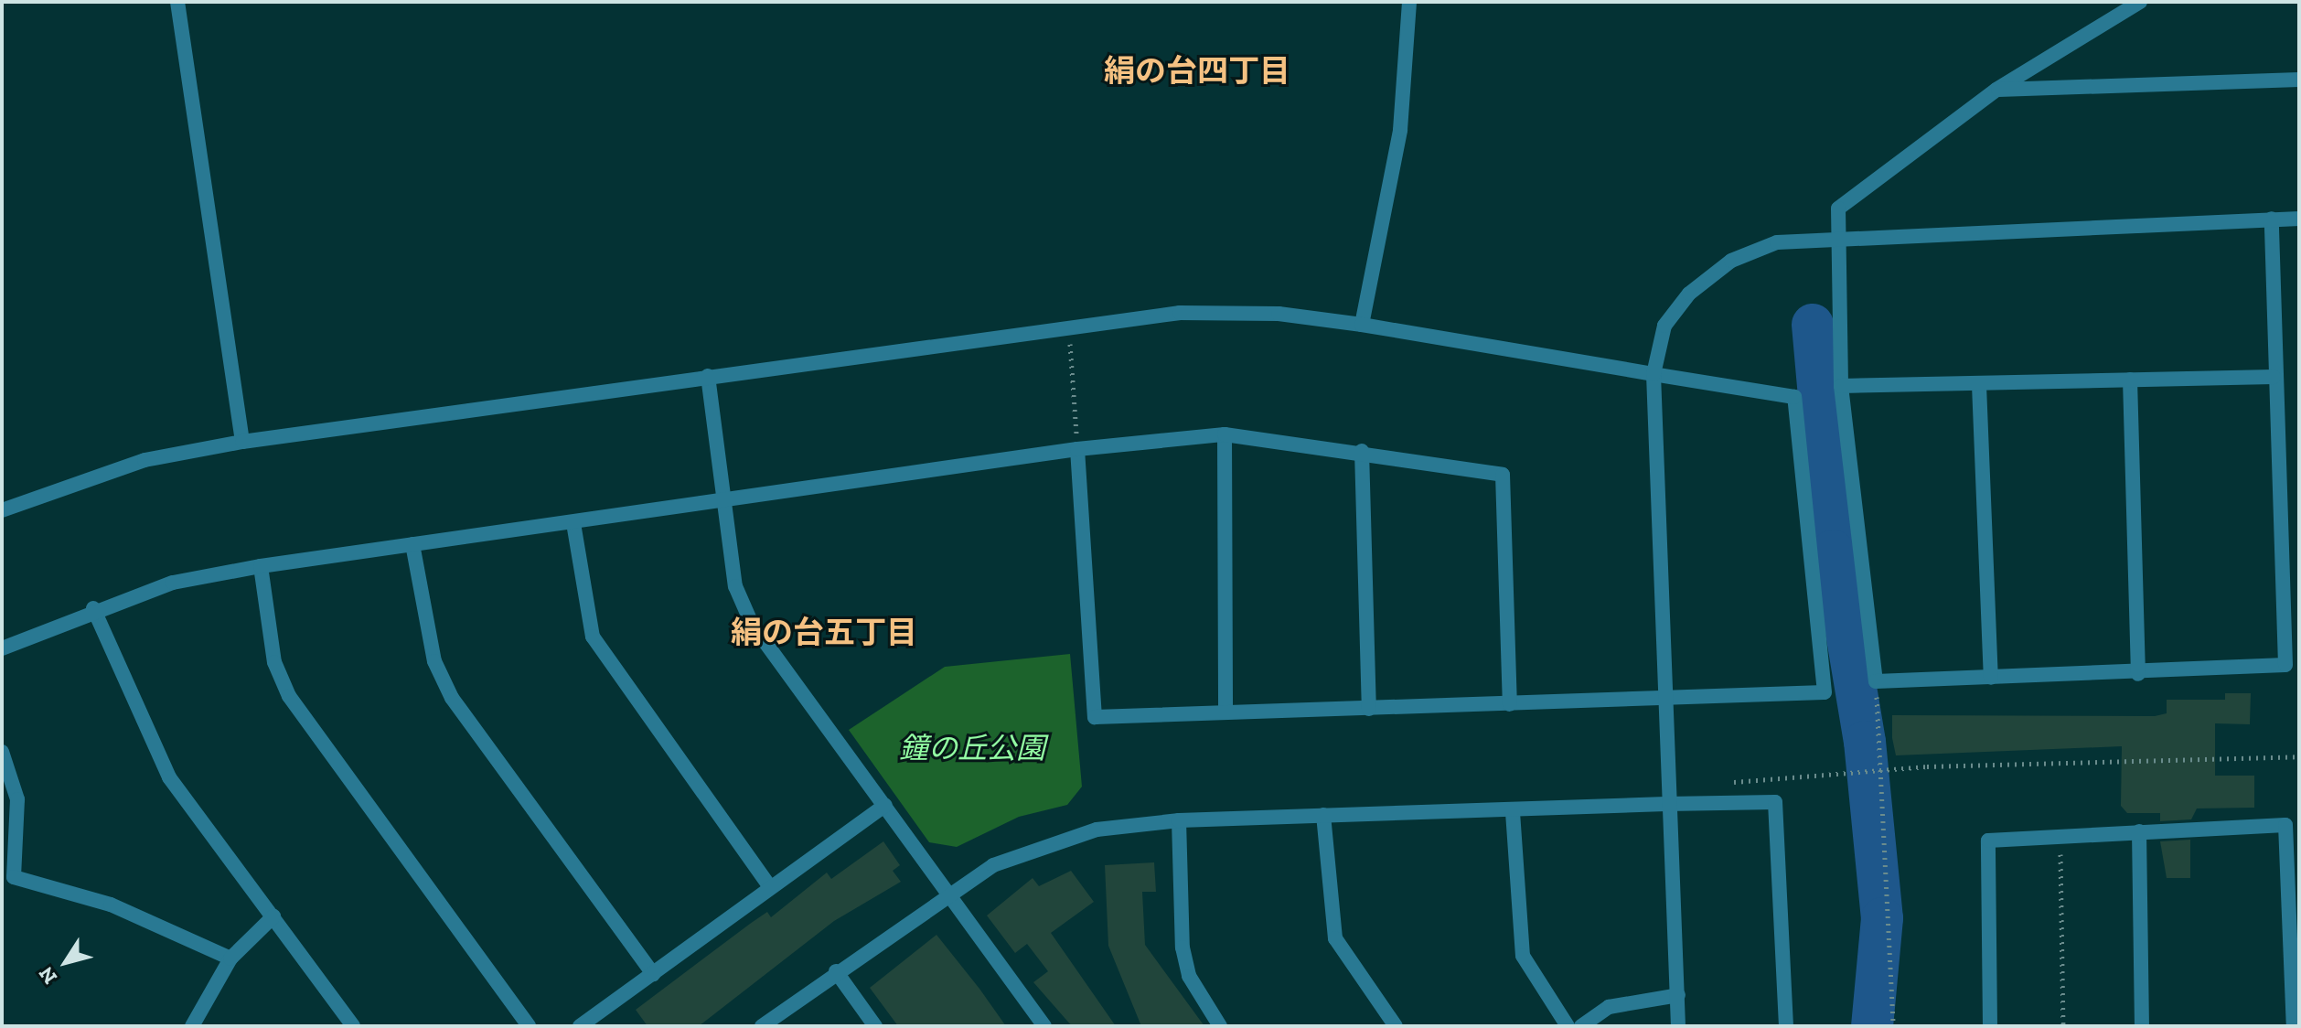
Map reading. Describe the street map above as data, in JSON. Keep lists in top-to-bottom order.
{
  "districts": ["絹の台四丁目", "絹の台五丁目"],
  "parks": ["鐘の丘公園"],
  "north": "bottom left"
}
